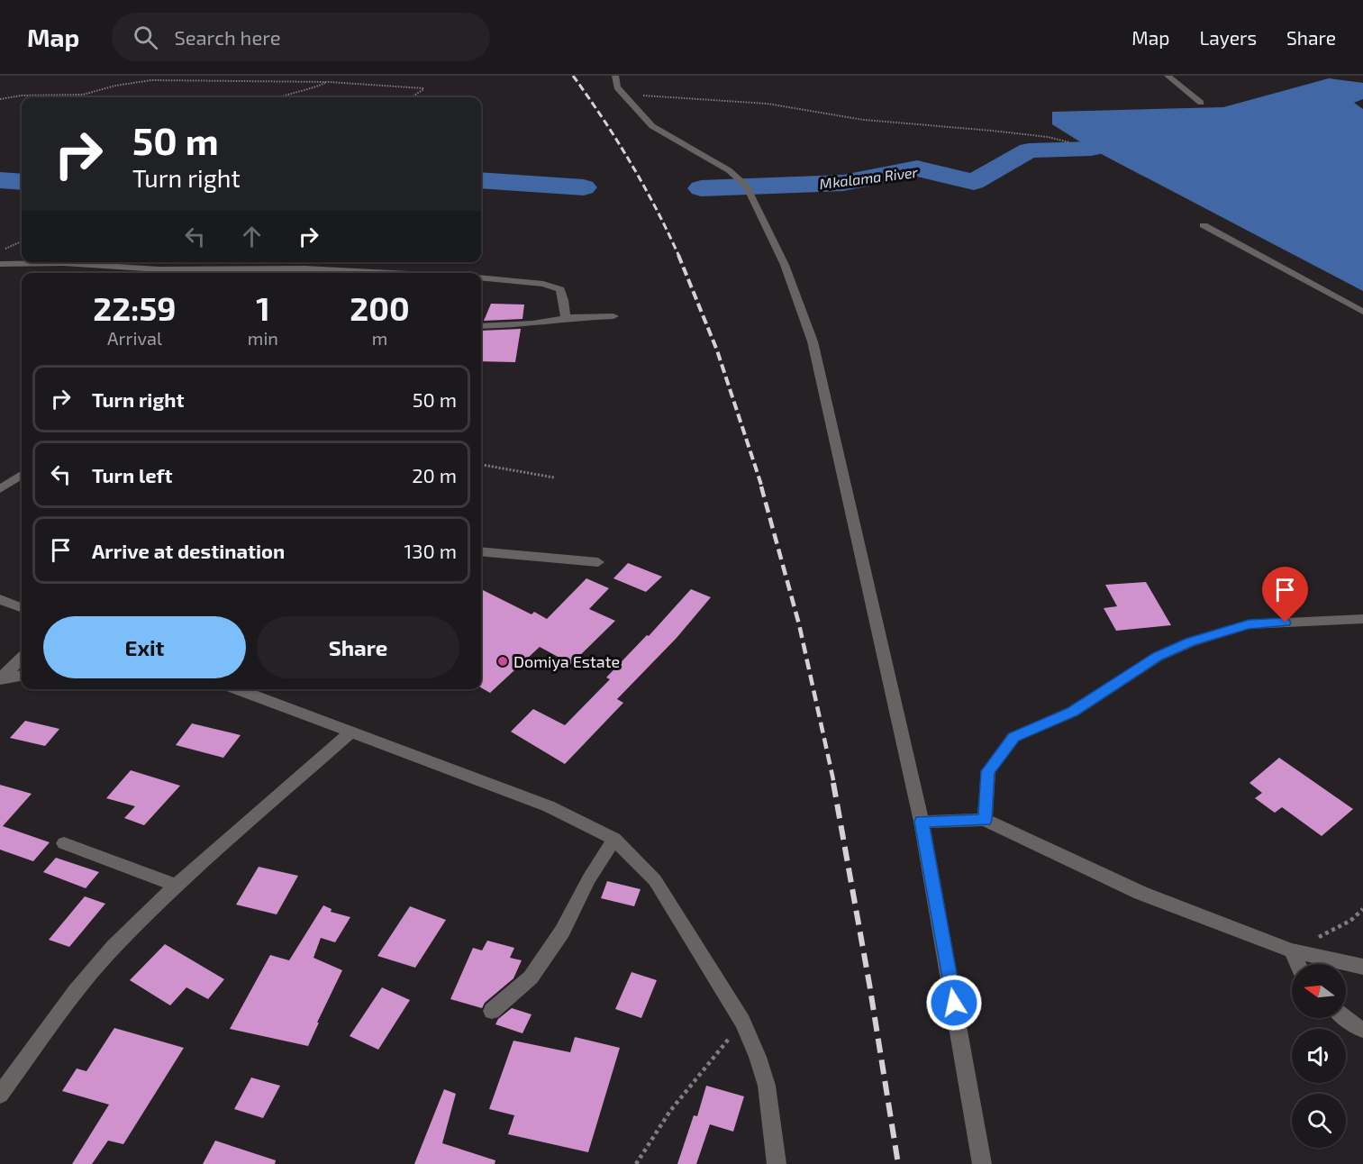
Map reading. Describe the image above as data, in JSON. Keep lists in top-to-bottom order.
{
  "water": ["Mkalama River"],
  "places": ["Domiya Estate"],
  "north": "left",
  "page": {
    "header": "Map",
    "search": "Search here",
    "nav": ["Map", "Layers", "Share"],
    "turn": ["50 m", "Turn right"],
    "eta": [
      "22:59",
      "Arrival",
      "1",
      "min",
      "200",
      "m"
    ],
    "list": [
      {
        "name": "Turn right",
        "value": "50 m"
      },
      {
        "name": "Turn left",
        "value": "20 m"
      },
      {
        "name": "Arrive at destination",
        "value": "130 m"
      }
    ],
    "buttons": ["Exit", "Share"]
  }
}
